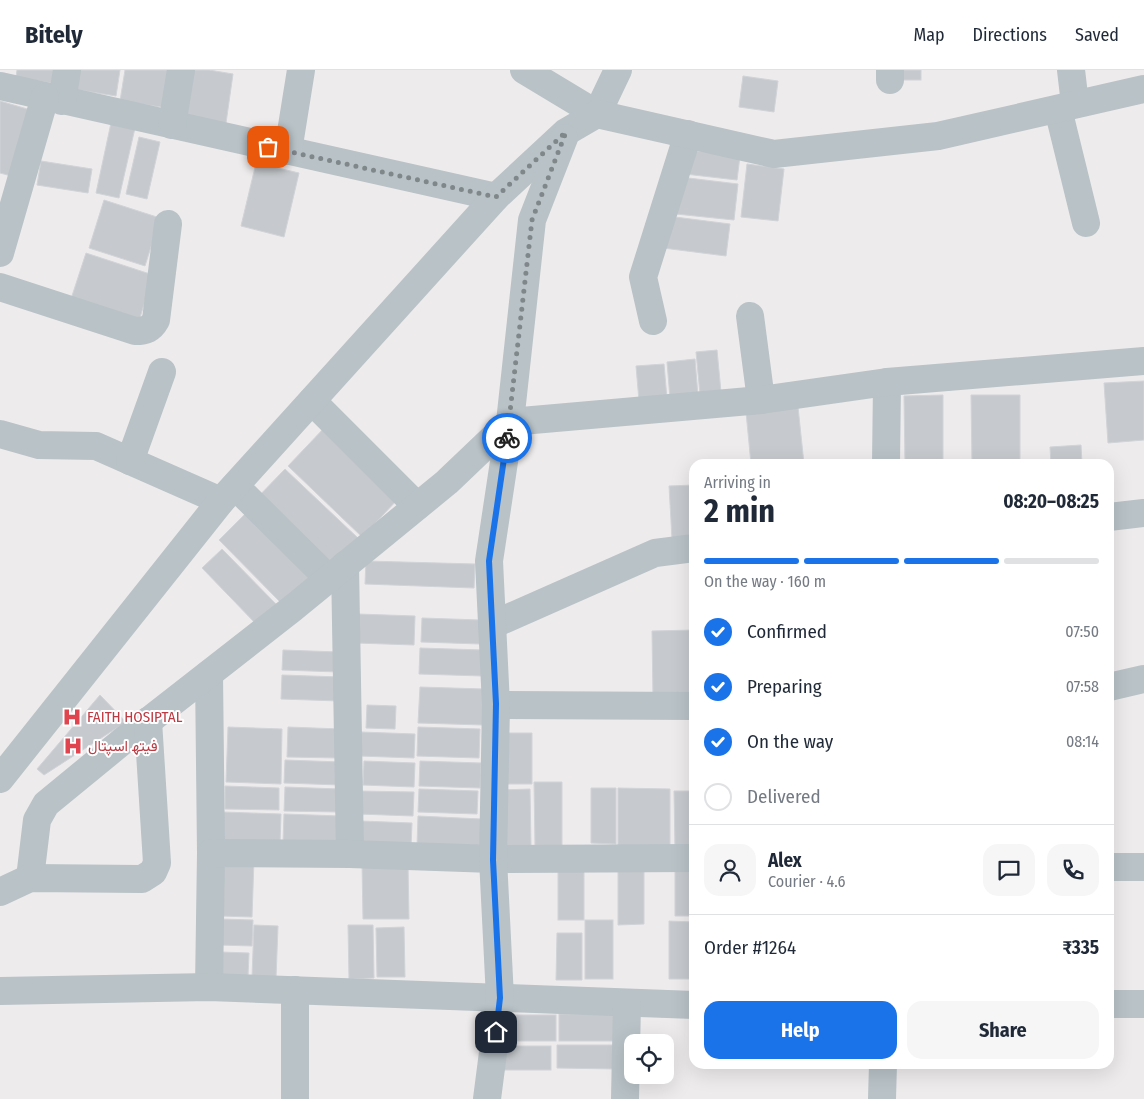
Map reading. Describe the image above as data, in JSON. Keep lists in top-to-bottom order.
{
  "places": {
    "hospital": ["FAITH HOSIPTAL", "فیتھ اسپتال"]
  },
  "page": {
    "header": "Bitely",
    "nav": ["Map", "Directions", "Saved"],
    "heading": ["2 min", "Arriving in", "08:20–08:25"],
    "panel": [
      "Alex",
      "Courier · 4.6",
      "Order #1264",
      "₹335"
    ],
    "bar": "On the way · 160 m",
    "list": [
      ["Confirmed", "07:50"],
      ["Preparing", "07:58"],
      ["On the way", "08:14"],
      "Delivered"
    ],
    "buttons": ["Help", "Share"]
  }
}
